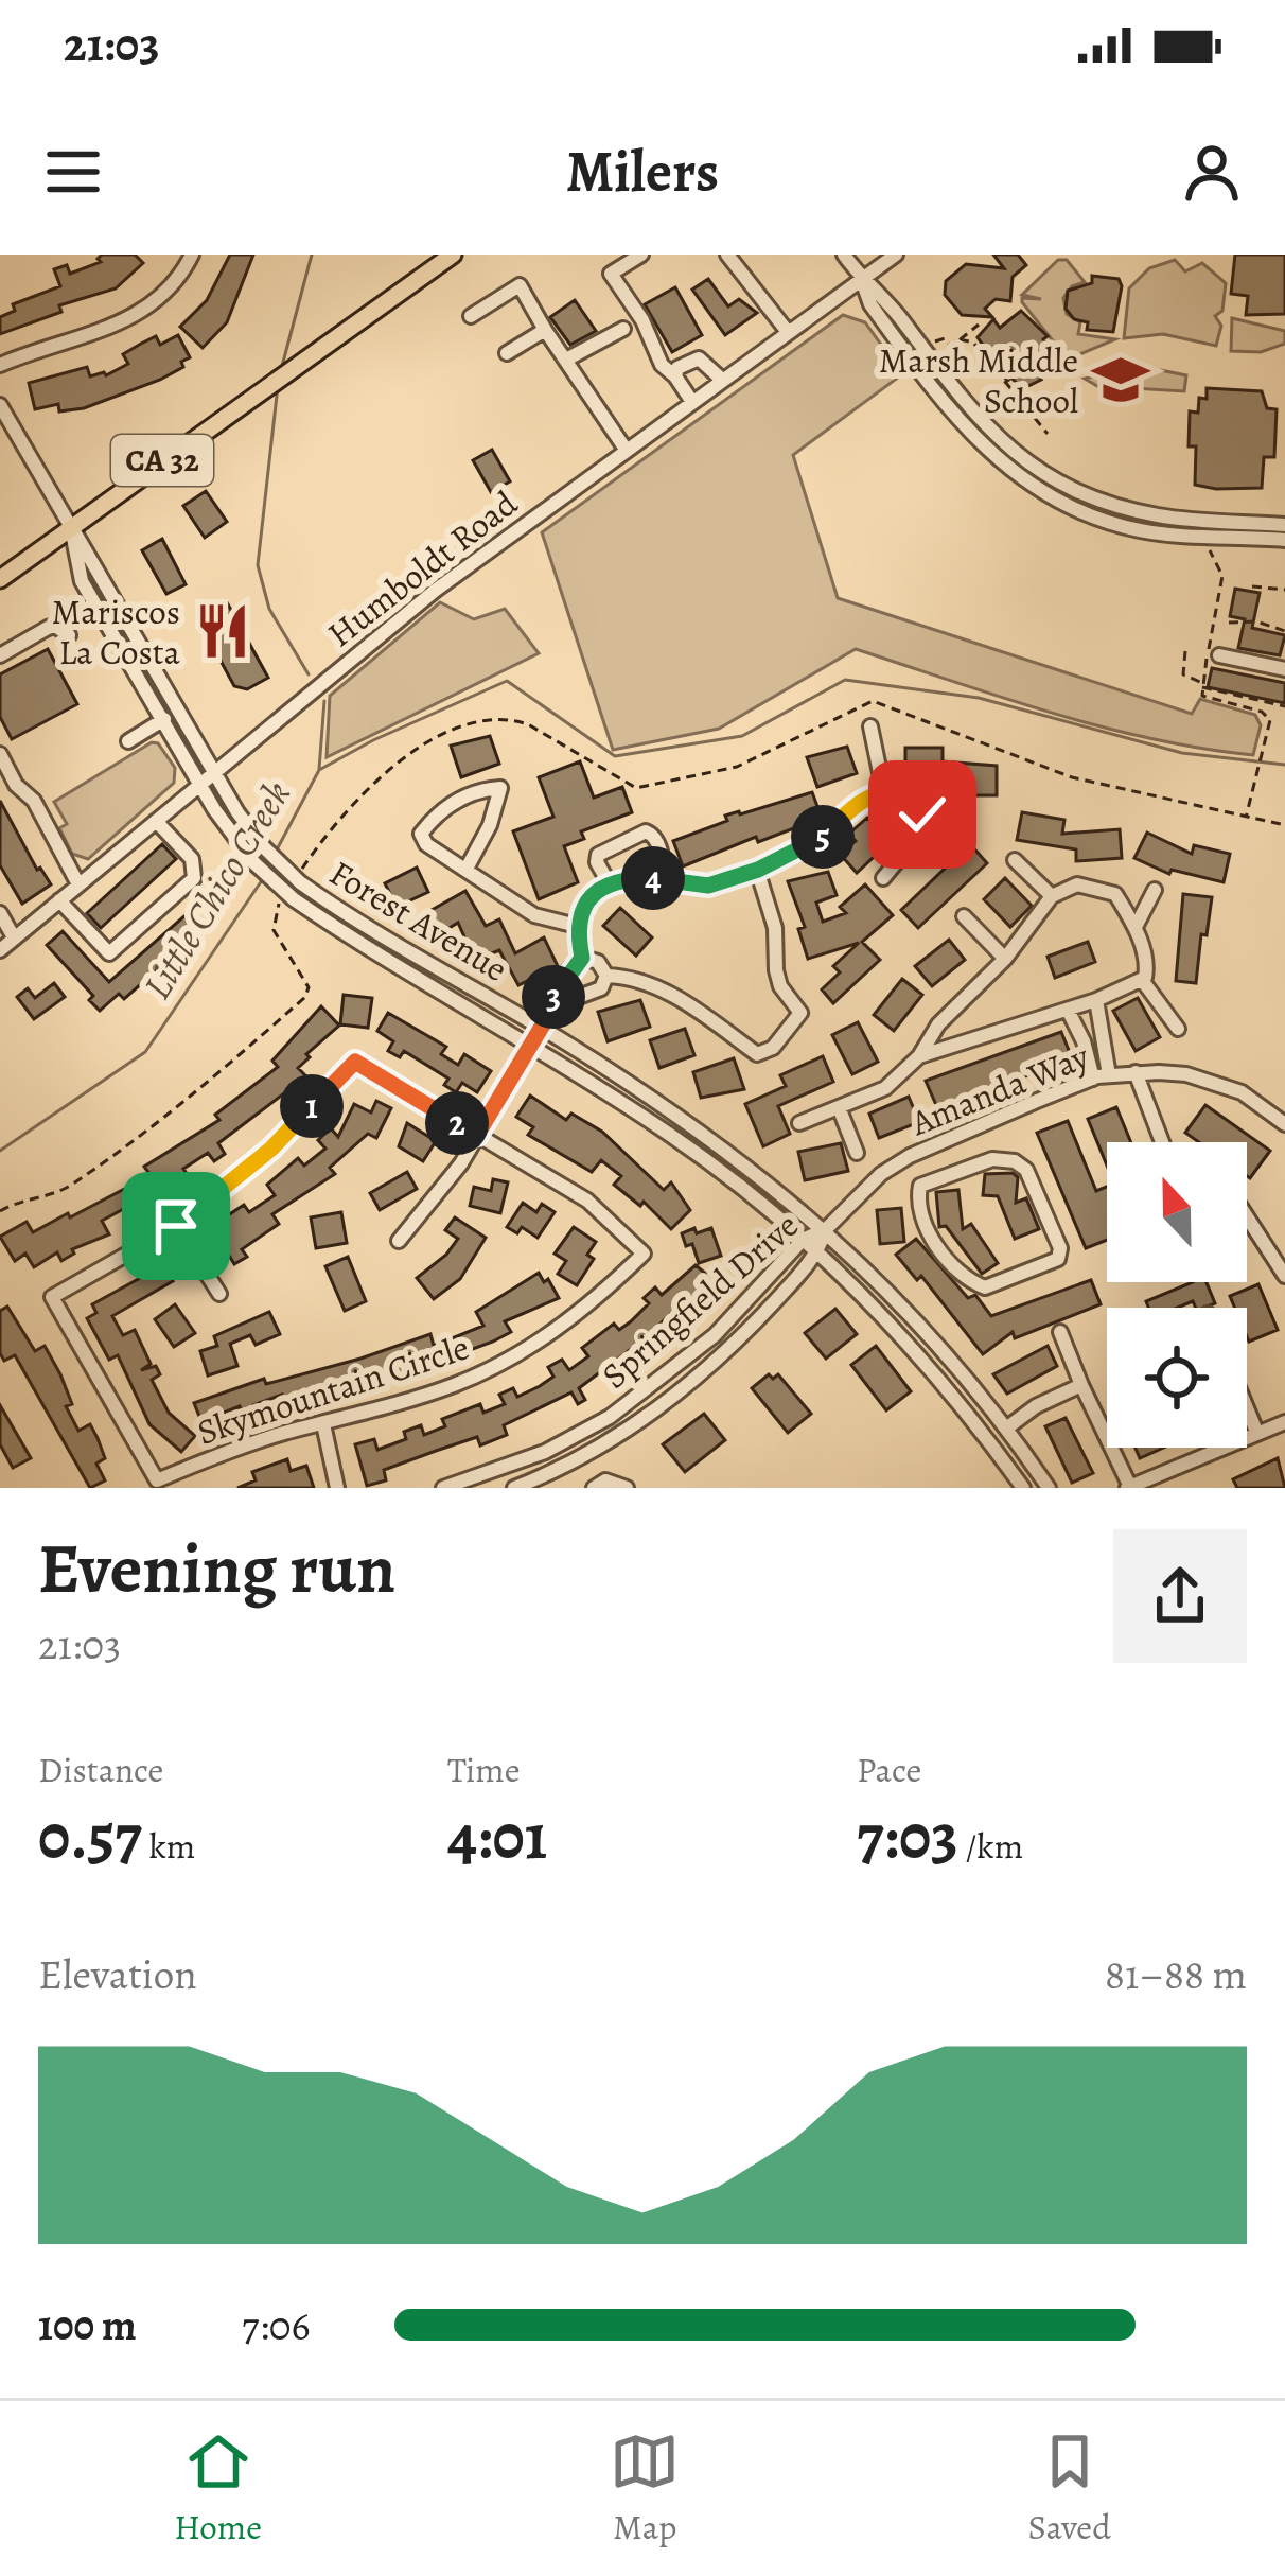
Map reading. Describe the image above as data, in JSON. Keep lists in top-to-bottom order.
{
  "streets": {
    "main road": ["CA 32"],
    "street": [
      "Humboldt Road",
      "Forest Avenue",
      "Amanda Way",
      "Springfield Drive",
      "Skymountain Circle"
    ]
  },
  "crossings": [
    ["CA 32", "Forest Avenue"],
    ["Humboldt Road", "Forest Avenue"],
    ["Forest Avenue", "Amanda Way"],
    ["Forest Avenue", "Springfield Drive"],
    ["Amanda Way", "Springfield Drive"]
  ],
  "water": ["Little Chico Creek"],
  "places": {
    "school or university": ["Marsh Middle School"],
    "restaurant": ["Mariscos La Costa"]
  },
  "north": "top",
  "page": {
    "status": "21:03",
    "header": "Milers",
    "pins": [
      "5",
      "4",
      "3",
      "1",
      "2"
    ],
    "heading": ["Evening run", "21:03"],
    "stats": [
      ["Distance", "0.57 km"],
      ["Time", "4:01"],
      ["Pace", "7:03 /km"]
    ],
    "chart": ["Elevation", "81–88 m"],
    "list": [
      {
        "name": "100 m",
        "note": "7:06"
      }
    ],
    "tabs": ["Home", "Map", "Saved"]
  }
}
